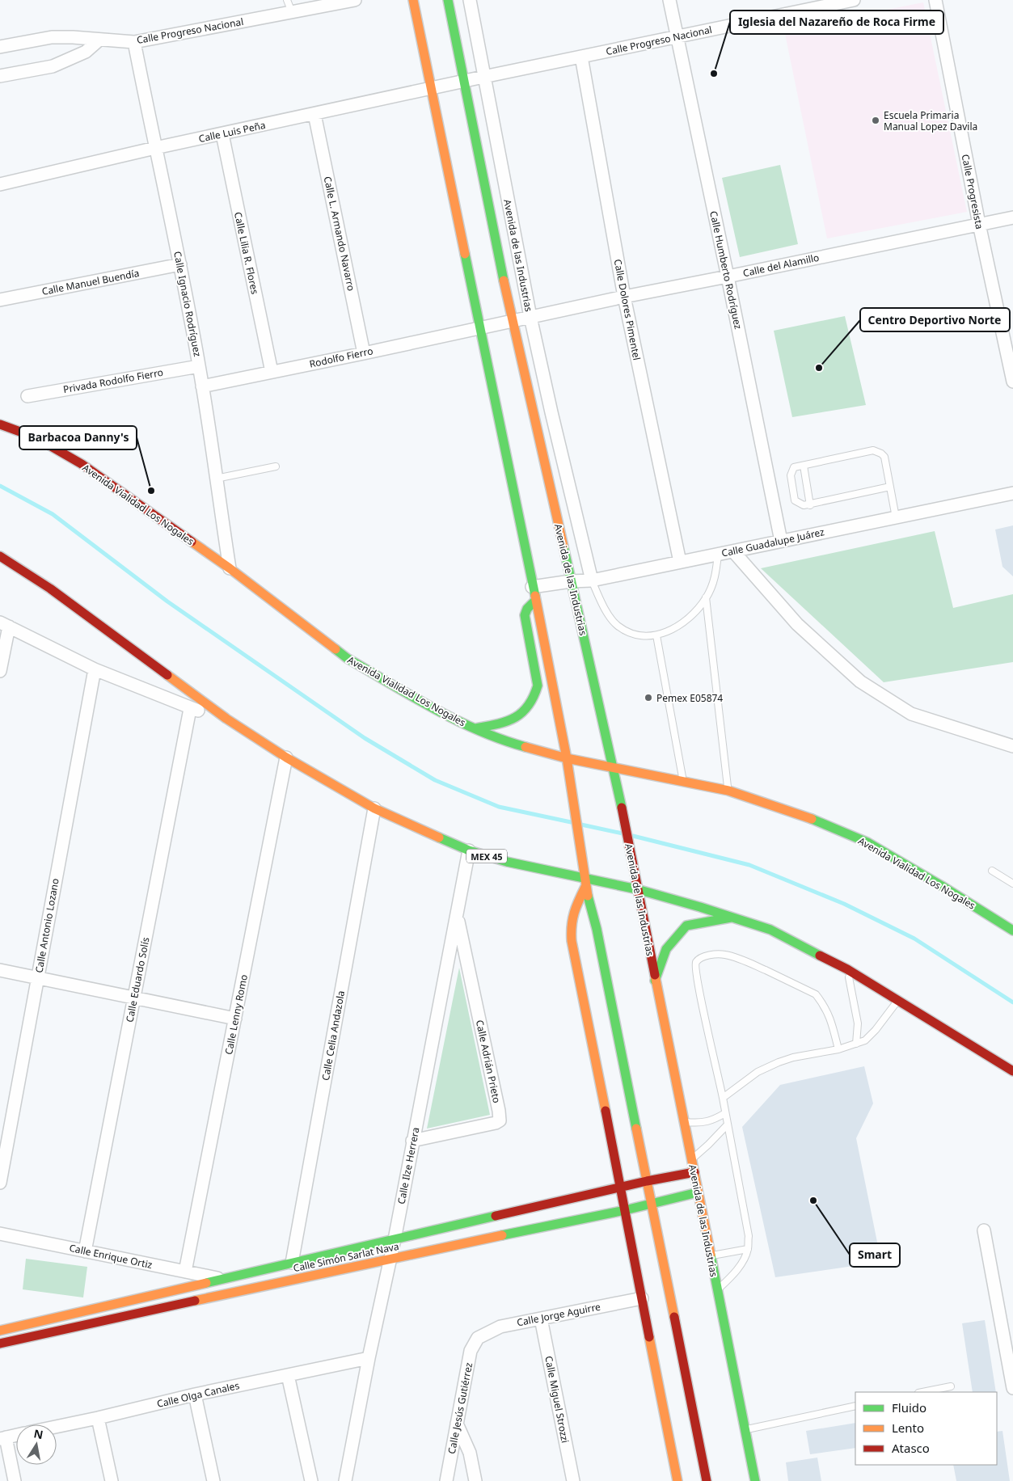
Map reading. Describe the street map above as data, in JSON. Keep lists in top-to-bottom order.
{
  "streets": {
    "main road": [
      "Avenida de las Industrias",
      "Avenida Vialidad Los Nogales",
      "MEX 45",
      "Calle Simón Sarlat Nava"
    ],
    "street": [
      "Calle Progreso Nacional",
      "Calle Luis Peña",
      "Calle Progresista",
      "Calle L. Armando Navarro",
      "Calle Lilia R. Flores",
      "Calle del Alamillo",
      "Calle Humberto Rodríguez",
      "Calle Manuel Buendía",
      "Calle Ignacio Rodríguez",
      "Calle Dolores Pimentel",
      "Rodolfo Fierro",
      "Privada Rodolfo Fierro",
      "Calle Guadalupe Juárez",
      "Calle Antonio Lozano",
      "Calle Eduardo Solís",
      "Calle Lenny Romo",
      "Calle Celia Andazola",
      "Calle Adrián Prieto",
      "Calle Ilze Herrera",
      "Calle Enrique Ortiz",
      "Calle Jorge Aguirre",
      "Calle Olga Canales",
      "Calle Miguel Strozzi",
      "Calle Jesús Gutiérrez"
    ]
  },
  "crossings": [
    ["Calle Progreso Nacional", "Calle Luis Peña"],
    ["Calle Progreso Nacional", "Avenida de las Industrias"],
    ["Calle Progreso Nacional", "Calle Humberto Rodríguez"],
    ["Calle Progreso Nacional", "Calle Ignacio Rodríguez"],
    ["Calle Progreso Nacional", "Calle Dolores Pimentel"],
    ["Calle Luis Peña", "Calle L. Armando Navarro"],
    ["Calle Luis Peña", "Calle Lilia R. Flores"],
    ["Calle Luis Peña", "Avenida de las Industrias"],
    ["Calle Luis Peña", "Calle Ignacio Rodríguez"],
    ["Calle Progresista", "Calle del Alamillo"],
    ["Calle L. Armando Navarro", "Rodolfo Fierro"],
    ["Calle Lilia R. Flores", "Rodolfo Fierro"],
    ["Avenida de las Industrias", "Calle del Alamillo"],
    ["Avenida de las Industrias", "Rodolfo Fierro"],
    ["Avenida de las Industrias", "Avenida Vialidad Los Nogales"],
    ["Avenida de las Industrias", "Calle Guadalupe Juárez"],
    ["Avenida de las Industrias", "MEX 45"],
    ["Avenida de las Industrias", "Calle Simón Sarlat Nava"],
    ["Calle del Alamillo", "Calle Humberto Rodríguez"],
    ["Calle del Alamillo", "Calle Dolores Pimentel"],
    ["Calle Humberto Rodríguez", "Calle Guadalupe Juárez"],
    ["Calle Manuel Buendía", "Calle Ignacio Rodríguez"],
    ["Calle Ignacio Rodríguez", "Rodolfo Fierro"],
    ["Calle Ignacio Rodríguez", "Privada Rodolfo Fierro"],
    ["Calle Ignacio Rodríguez", "Avenida Vialidad Los Nogales"],
    ["Calle Dolores Pimentel", "Calle Guadalupe Juárez"],
    ["MEX 45", "Calle Lenny Romo"],
    ["MEX 45", "Calle Celia Andazola"],
    ["MEX 45", "Calle Ilze Herrera"],
    ["Calle Eduardo Solís", "Calle Enrique Ortiz"],
    ["Calle Lenny Romo", "Calle Enrique Ortiz"],
    ["Calle Celia Andazola", "Calle Simón Sarlat Nava"],
    ["Calle Adrián Prieto", "Calle Ilze Herrera"],
    ["Calle Ilze Herrera", "Calle Simón Sarlat Nava"],
    ["Calle Ilze Herrera", "Calle Olga Canales"],
    ["Calle Enrique Ortiz", "Calle Simón Sarlat Nava"],
    ["Calle Jorge Aguirre", "Calle Miguel Strozzi"],
    ["Calle Jorge Aguirre", "Calle Jesús Gutiérrez"]
  ],
  "places": [
    "Iglesia del Nazareño de Roca Firme",
    "Escuela Primaria Manual Lopez Davila",
    "Centro Deportivo Norte",
    "Barbacoa Danny's",
    "Pemex E05874",
    "Smart"
  ],
  "legend": ["Fluido", "Lento", "Atasco"],
  "north": "top"
}
